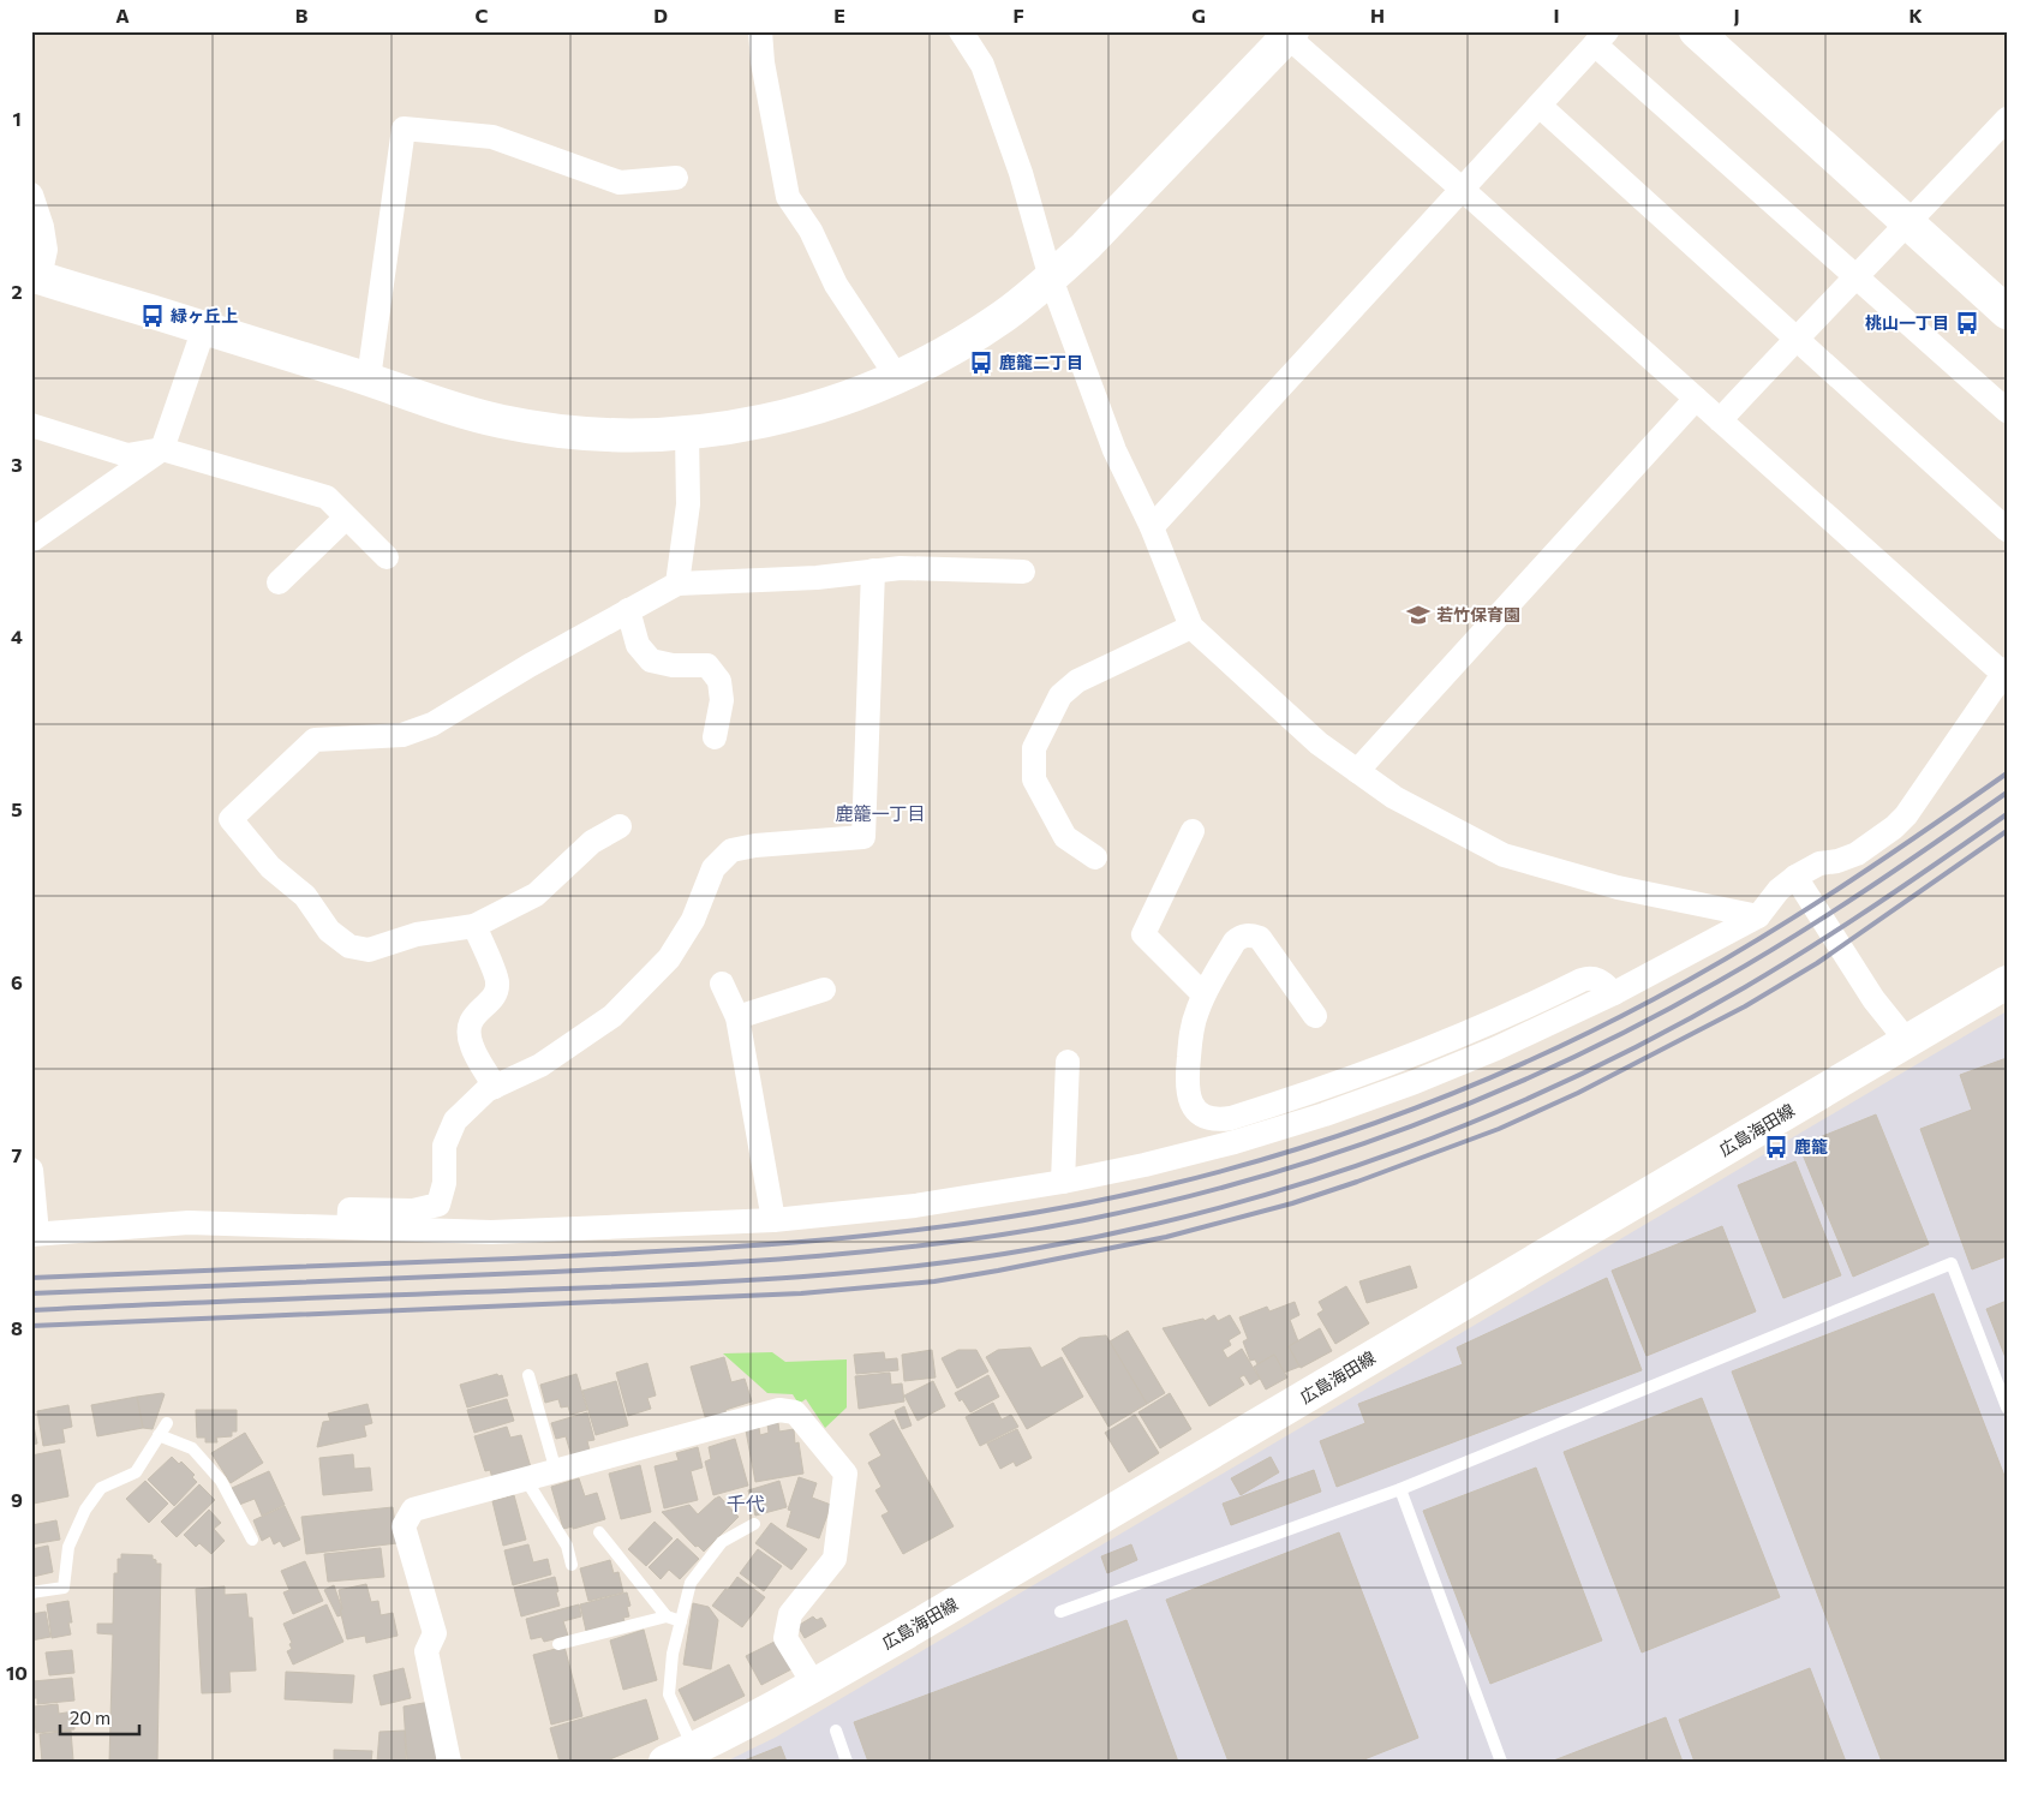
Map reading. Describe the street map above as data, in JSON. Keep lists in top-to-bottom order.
{
  "streets": {
    "street": ["広島海田線"]
  },
  "districts": ["鹿籠一丁目", "千代"],
  "places": {
    "bus stop": [
      "緑ヶ丘上",
      "桃山一丁目",
      "鹿籠二丁目",
      "鹿籠"
    ],
    "school or university": ["若竹保育園"]
  },
  "scale_bar": "20 m",
  "grid": {
    "columns": [
      "A",
      "B",
      "C",
      "D",
      "E",
      "F",
      "G",
      "H",
      "I",
      "J",
      "K"
    ],
    "rows": [
      "1",
      "2",
      "3",
      "4",
      "5",
      "6",
      "7",
      "8",
      "9",
      "10"
    ]
  }
}
